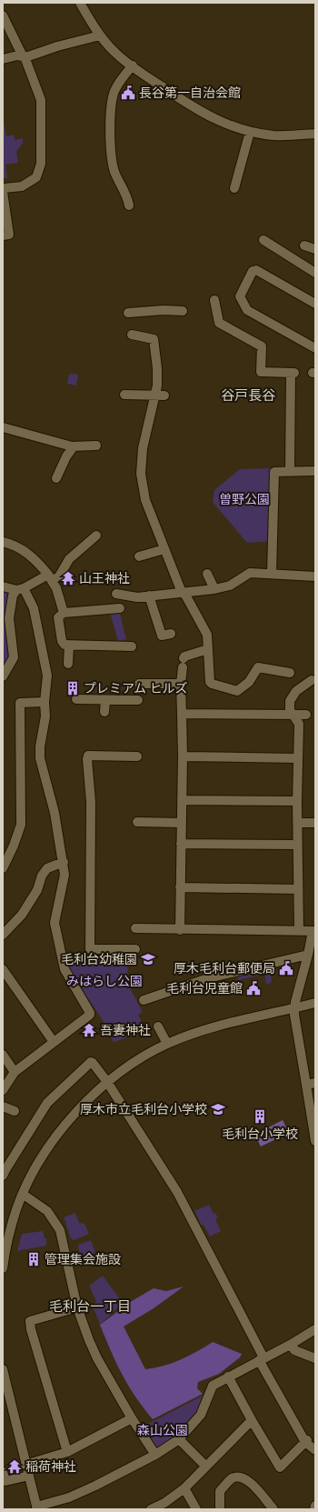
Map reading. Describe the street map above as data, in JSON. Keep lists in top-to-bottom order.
{
  "districts": ["谷戸長谷", "毛利台一丁目"],
  "parks": ["曽野公園", "みはらし公園", "森山公園"],
  "places": {
    "public building": ["長谷第一自治会館", "厚木毛利台郵便局", "毛利台児童館"],
    "temple": ["山王神社", "吾妻神社", "稲荷神社"],
    "building": ["プレミアム ヒルズ", "毛利台小学校", "管理集会施設"],
    "school or university": ["毛利台幼稚園", "厚木市立毛利台小学校"]
  }
}
